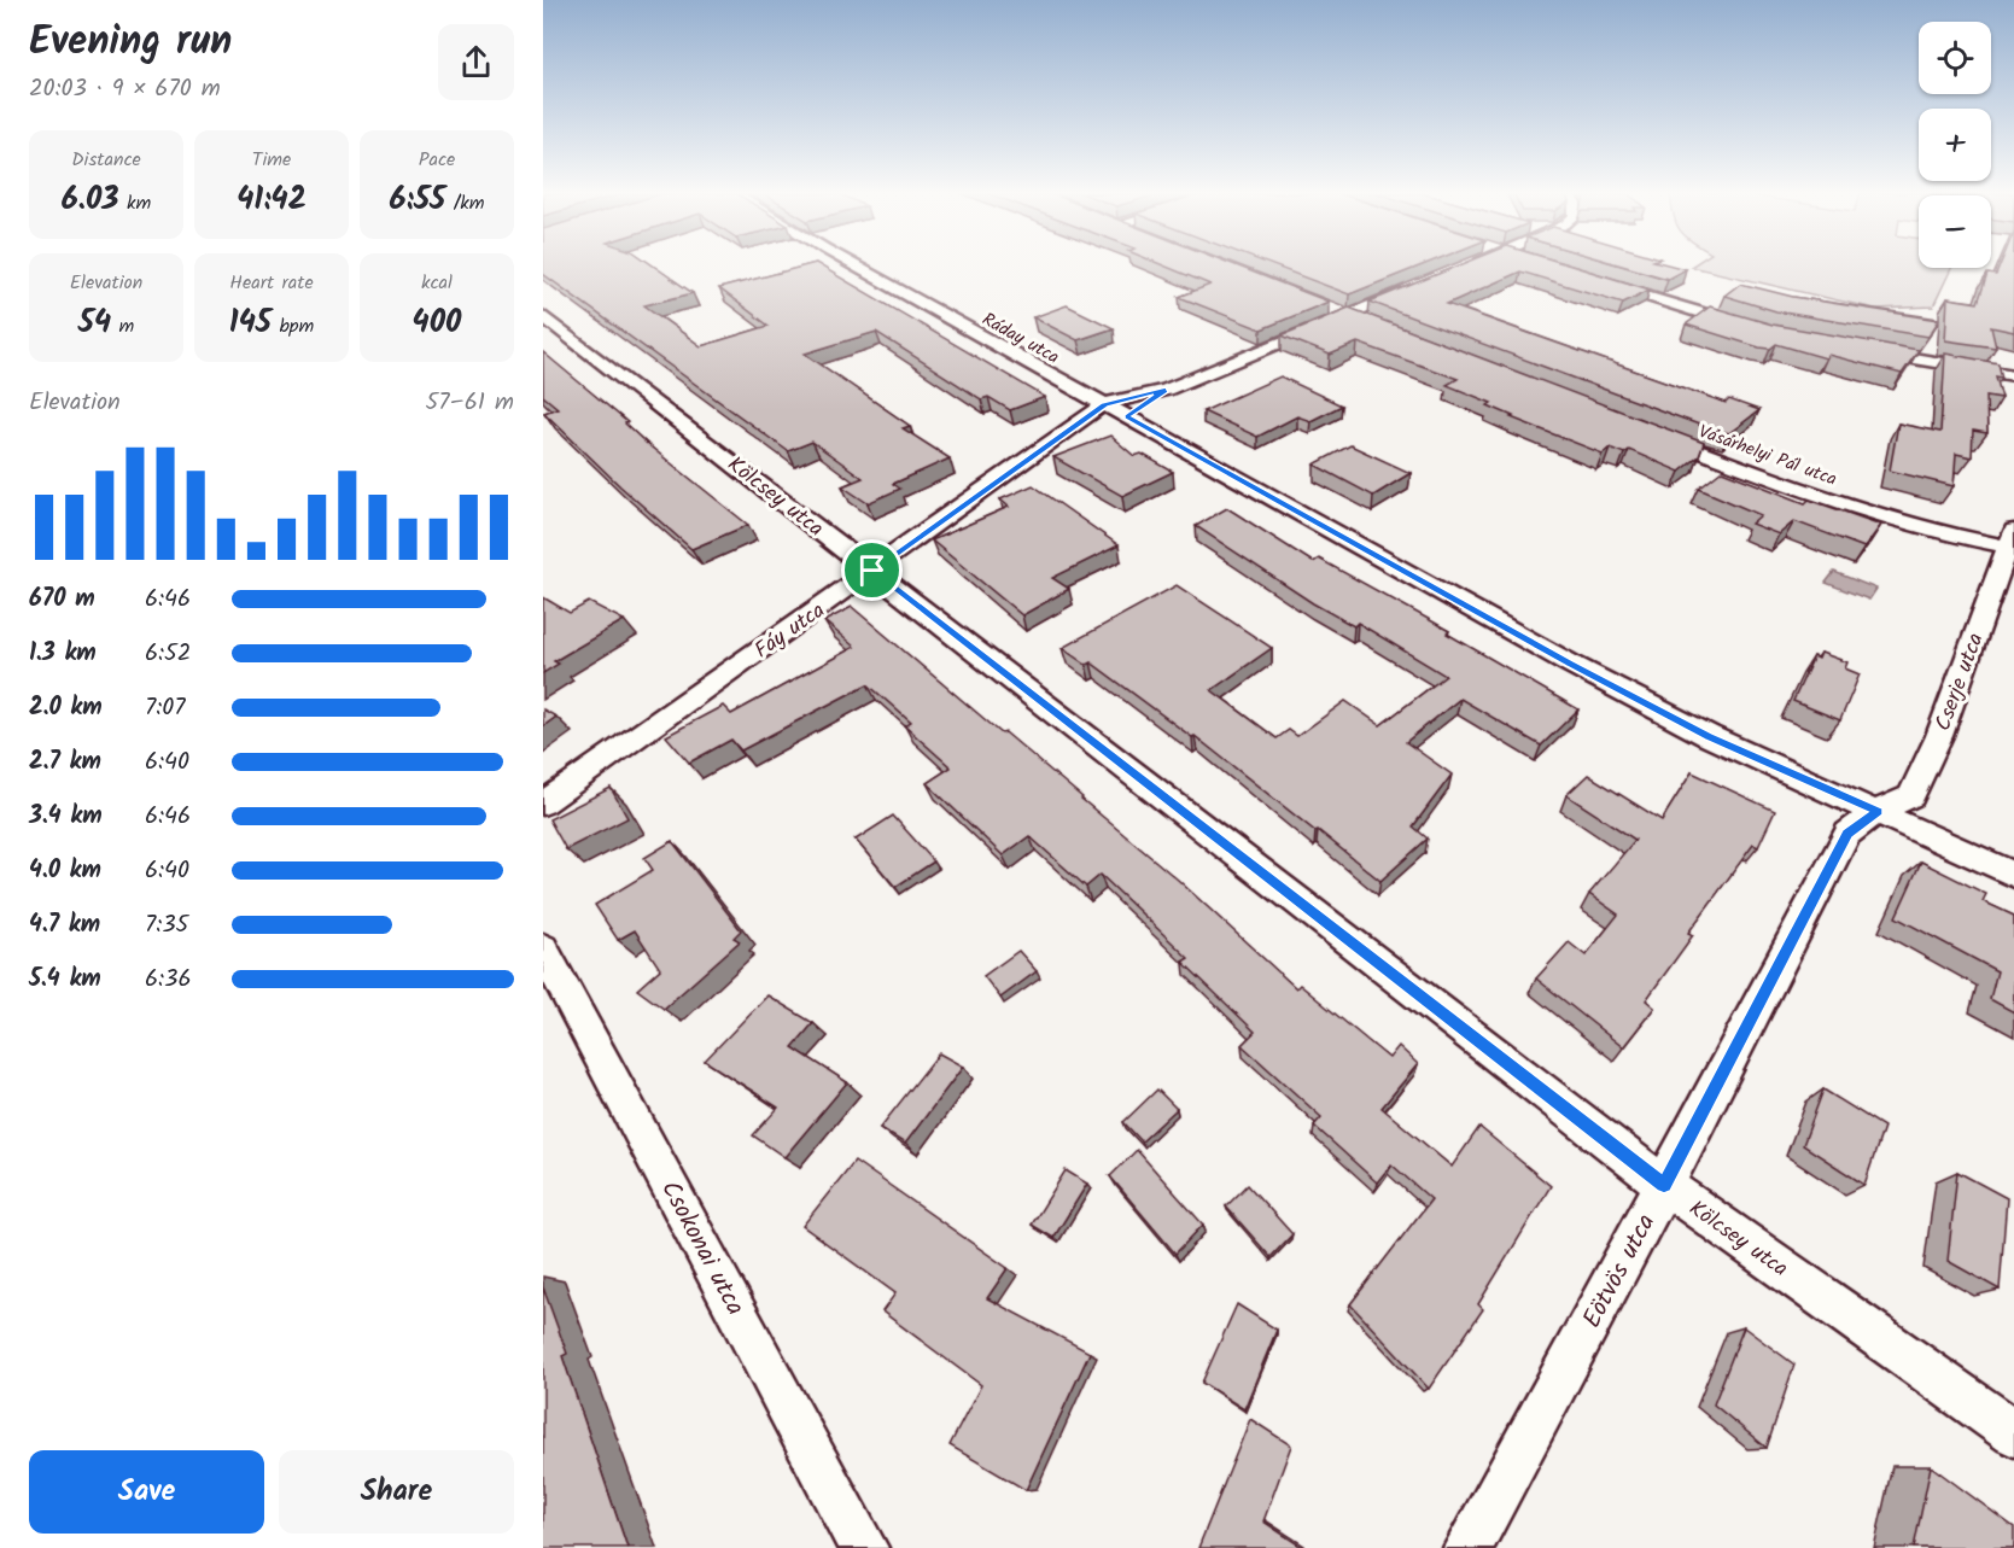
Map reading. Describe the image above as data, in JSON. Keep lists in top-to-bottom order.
{
  "streets": {
    "street": [
      "Ráday utca",
      "Vásárhelyi Pál utca",
      "Kölcsey utca",
      "Fáy utca",
      "Cserje utca",
      "Csokonai utca",
      "Eötvös utca"
    ]
  },
  "crossings": [
    ["Ráday utca", "Fáy utca"],
    ["Ráday utca", "Cserje utca"],
    ["Ráday utca", "Eötvös utca"],
    ["Vásárhelyi Pál utca", "Cserje utca"],
    ["Kölcsey utca", "Fáy utca"],
    ["Kölcsey utca", "Eötvös utca"],
    ["Cserje utca", "Eötvös utca"]
  ],
  "page": {
    "heading": ["Evening run", "20:03 · 9 × 670 m"],
    "map_buttons": ["+", "−"],
    "stats": [
      ["Distance", "6.03 km"],
      ["Time", "41:42"],
      ["Pace", "6:55 /km"],
      ["Elevation", "54 m"],
      ["Heart rate", "145 bpm"],
      ["kcal", "400"]
    ],
    "chart": ["Elevation", "57–61 m"],
    "list": [
      {
        "name": "670 m",
        "note": "6:46"
      },
      {
        "name": "1.3 km",
        "note": "6:52"
      },
      {
        "name": "2.0 km",
        "note": "7:07"
      },
      {
        "name": "2.7 km",
        "note": "6:40"
      },
      {
        "name": "3.4 km",
        "note": "6:46"
      },
      {
        "name": "4.0 km",
        "note": "6:40"
      },
      {
        "name": "4.7 km",
        "note": "7:35"
      },
      {
        "name": "5.4 km",
        "note": "6:36"
      }
    ],
    "buttons": ["Save", "Share"]
  }
}
